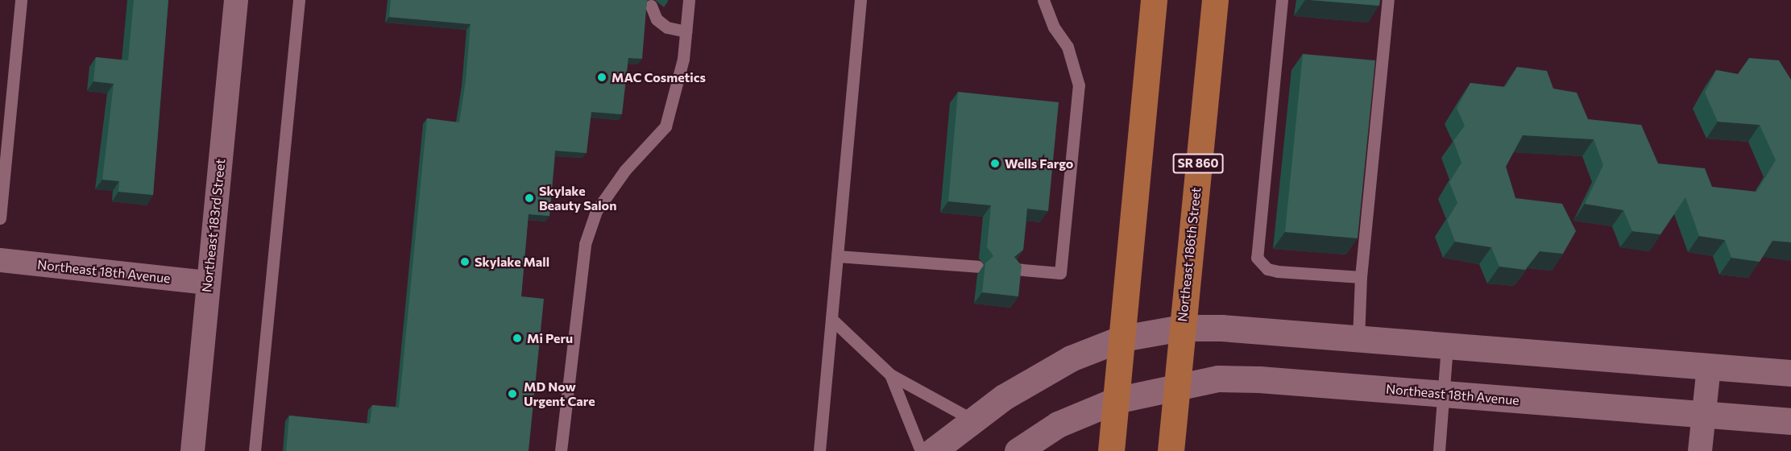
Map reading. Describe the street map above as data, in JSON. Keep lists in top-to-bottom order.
{
  "streets": {
    "main road": ["SR 860", "Northeast 186th Street"],
    "street": ["Northeast 183rd Street", "Northeast 18th Avenue"]
  },
  "crossings": [
    ["Northeast 183rd Street", "Northeast 18th Avenue"],
    ["Northeast 186th Street", "Northeast 18th Avenue"]
  ],
  "places": [
    "MAC Cosmetics",
    "Wells Fargo",
    "Skylake Beauty Salon",
    "Skylake Mall",
    "Mi Peru",
    "MD Now Urgent Care"
  ]
}
